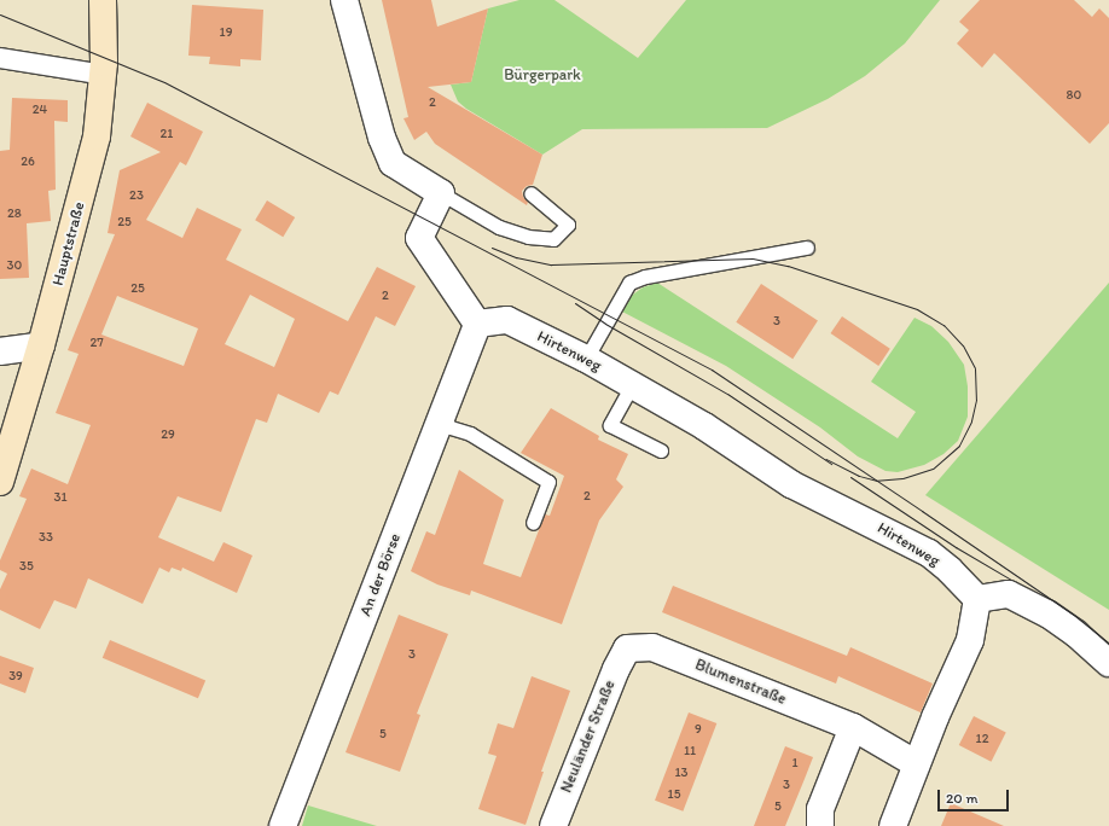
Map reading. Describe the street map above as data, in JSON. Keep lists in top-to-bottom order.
{
  "streets": {
    "main road": ["Hauptstraße"],
    "street": [
      "Hirtenweg",
      "An der Börse",
      "Blumenstraße",
      "Neuländer Straße"
    ]
  },
  "crossings": [
    ["Hirtenweg", "An der Börse"],
    ["Blumenstraße", "Neuländer Straße"]
  ],
  "parks": ["Bürgerpark"],
  "house_numbers": [
    "19",
    "80",
    "2",
    "24",
    "21",
    "26",
    "23",
    "28",
    "25",
    "30",
    "25",
    "2",
    "3",
    "27",
    "29",
    "2",
    "31",
    "33",
    "35",
    "3",
    "39",
    "9",
    "5",
    "12",
    "11",
    "1",
    "13",
    "3",
    "15",
    "5"
  ],
  "scale_bar": "20 m"
}
